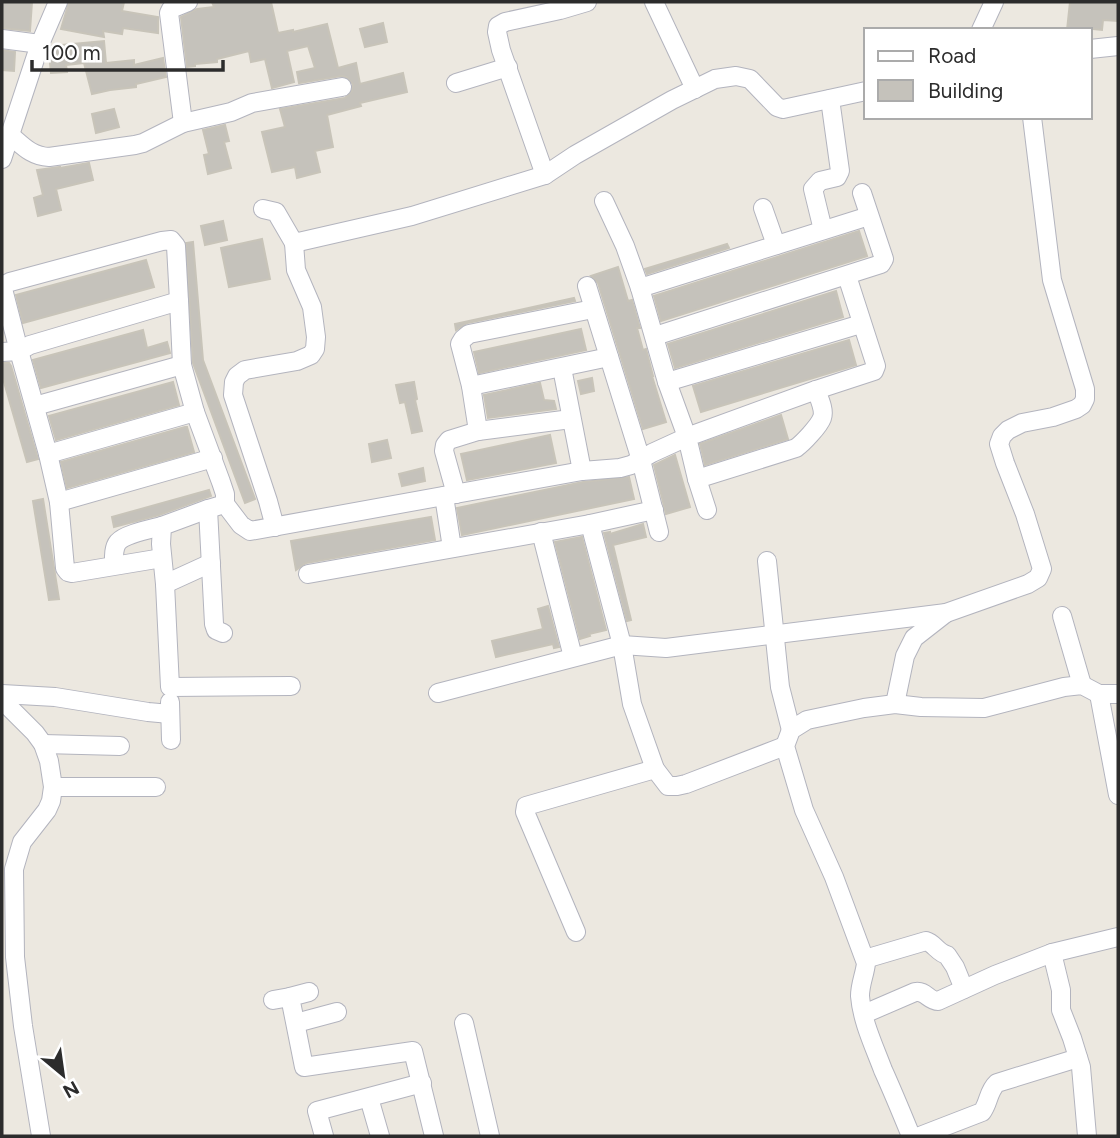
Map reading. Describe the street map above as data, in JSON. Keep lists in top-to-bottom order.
{
  "legend": ["Road", "Building"],
  "scale_bar": "100 m",
  "north": "bottom right"
}
